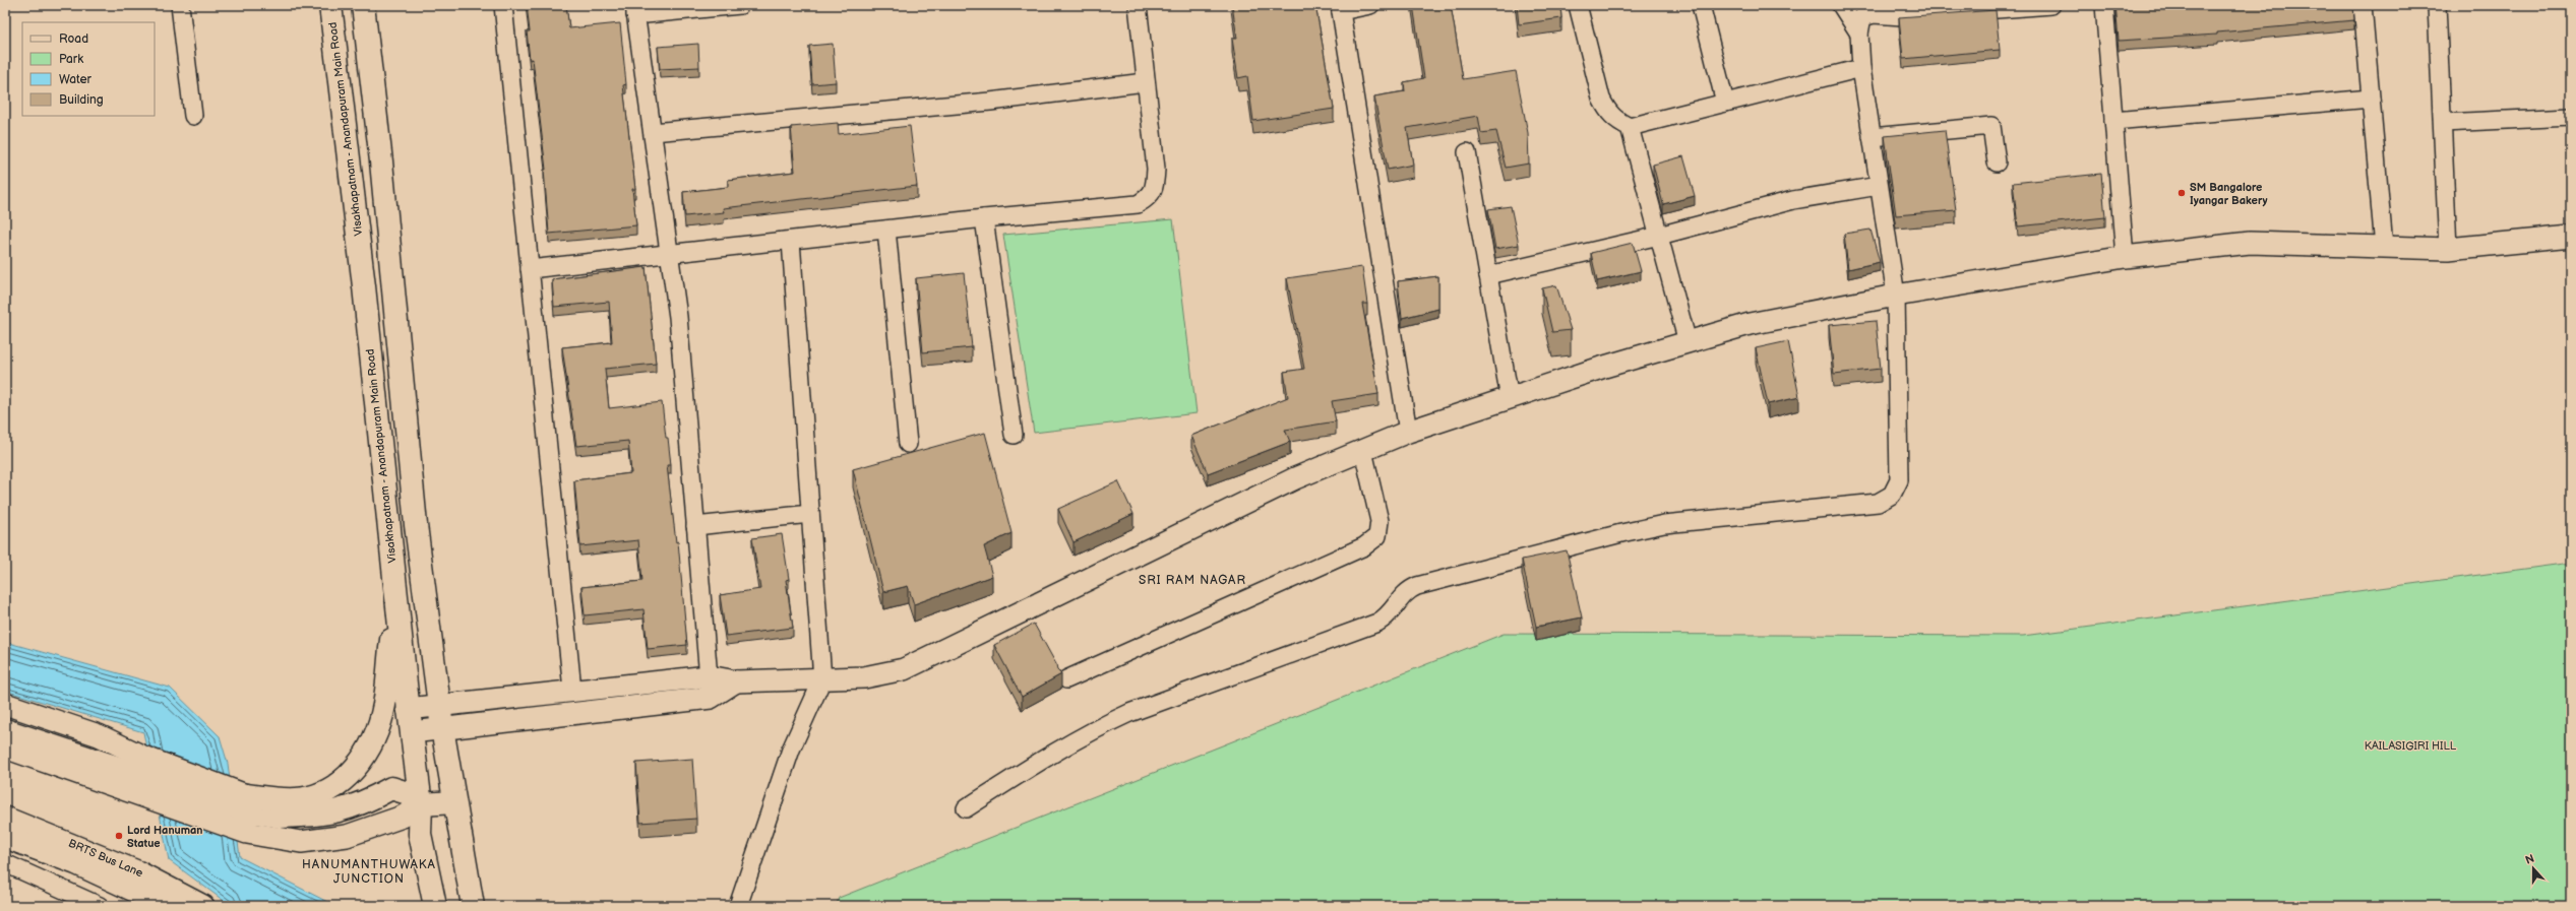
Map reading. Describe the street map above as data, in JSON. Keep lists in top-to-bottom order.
{
  "streets": {
    "main road": ["Visakhapatnam - Anandapuram Main Road"],
    "street": ["BRTS Bus Lane"]
  },
  "districts": ["SRI RAM NAGAR", "HANUMANTHUWAKA JUNCTION"],
  "parks": ["KAILASIGIRI HILL"],
  "places": ["SM Bangalore Iyangar Bakery", "Lord Hanuman Statue"],
  "legend": [
    "Road",
    "Park",
    "Water",
    "Building"
  ],
  "north": "top"
}
